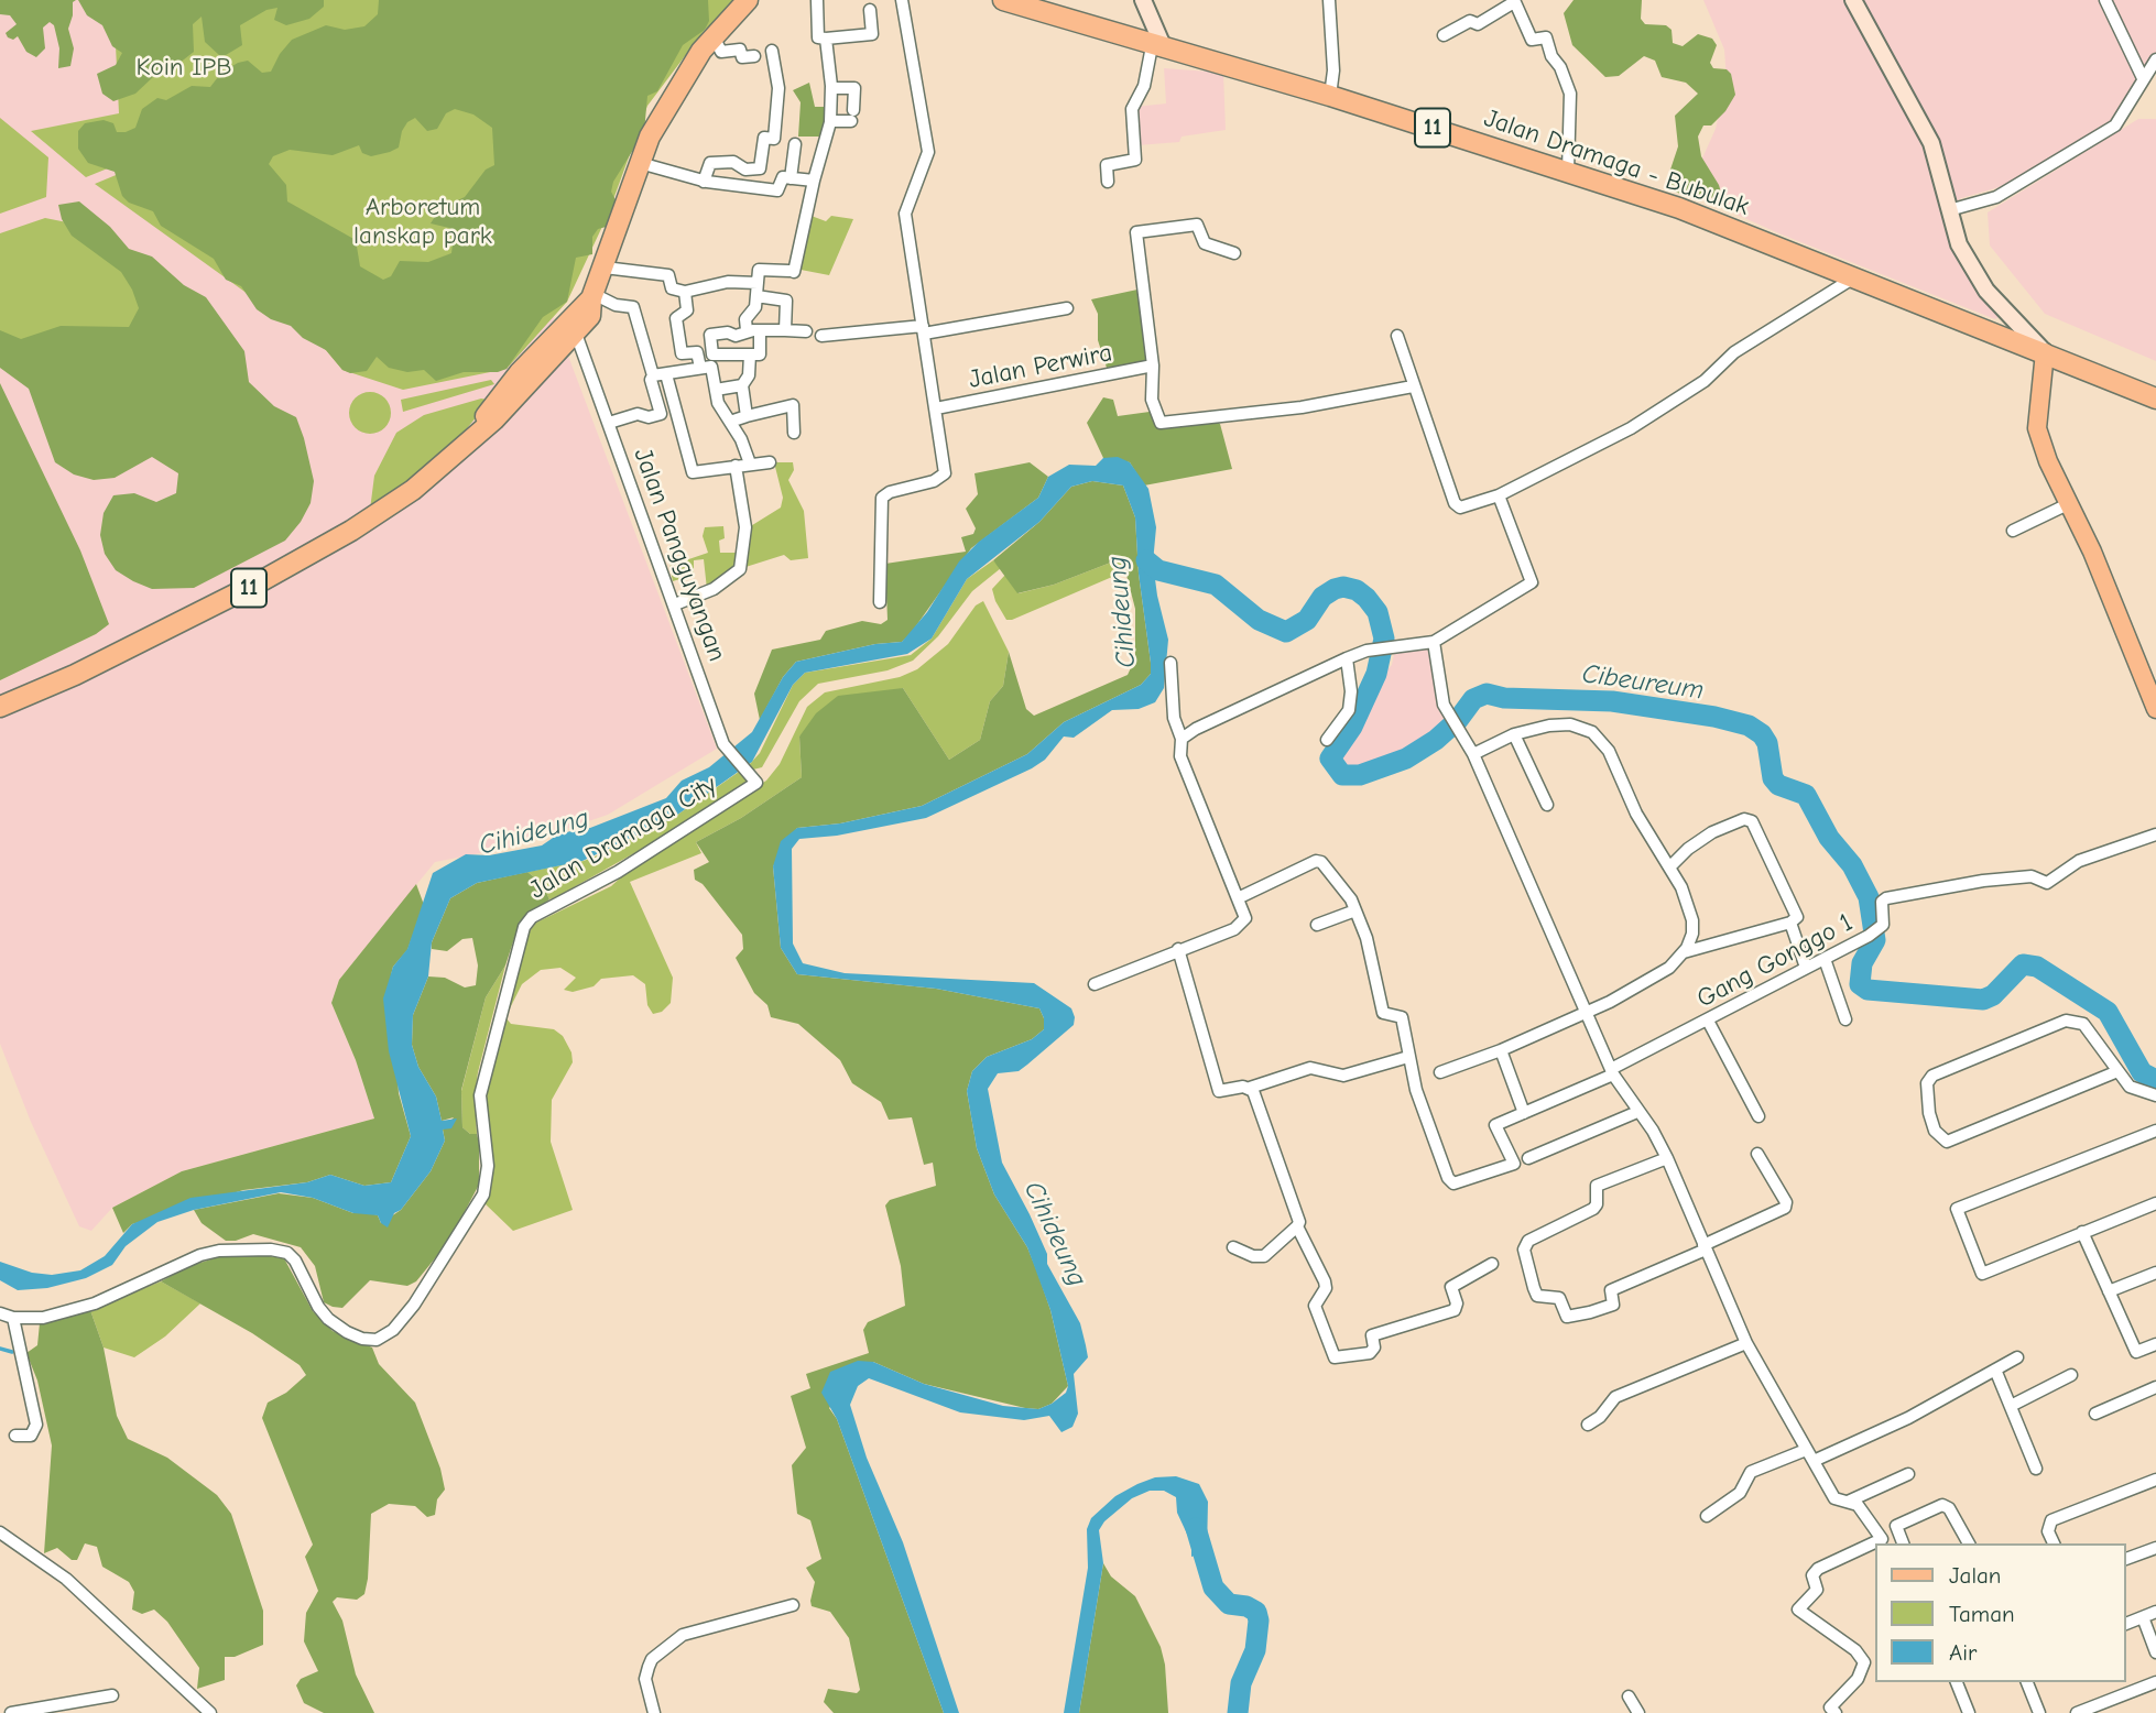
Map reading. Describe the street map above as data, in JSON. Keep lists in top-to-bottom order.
{
  "streets": {
    "highway": ["11", "Jalan Dramaga - Bubulak"],
    "street": [
      "Jalan Perwira",
      "Jalan Pangguyangan",
      "Jalan Dramaga City",
      "Gang Gonggo 1"
    ]
  },
  "crossings": [
    ["11", "Jalan Pangguyangan"],
    ["Jalan Pangguyangan", "Jalan Dramaga City"]
  ],
  "water": ["Cihideung", "Cibeureum"],
  "parks": ["Koin IPB", "Arboretum lanskap park"],
  "legend": ["Jalan", "Taman", "Air"]
}
